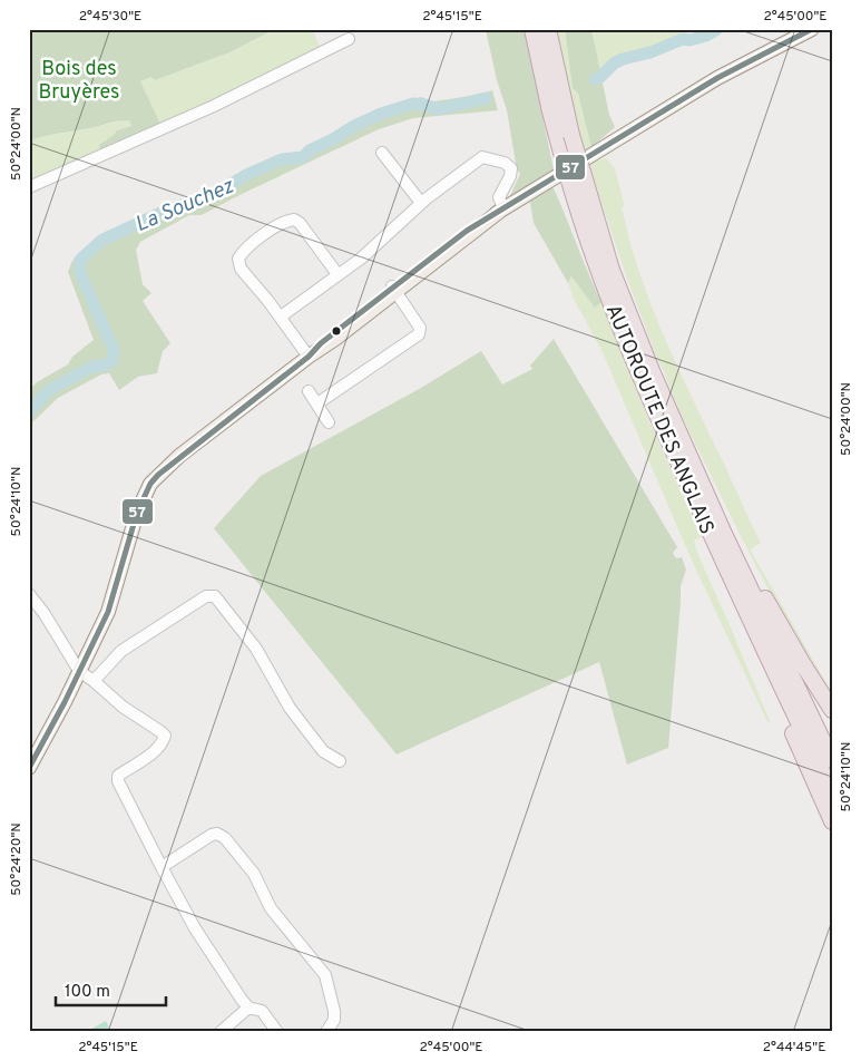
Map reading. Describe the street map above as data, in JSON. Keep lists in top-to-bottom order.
{
  "streets": {
    "highway": ["AUTOROUTE DES ANGLAIS"]
  },
  "water": ["La Souchez"],
  "parks": ["Bois des Bruyères"],
  "lines": ["transit line 57"],
  "scale_bar": "100 m",
  "coordinates": [
    "2°45'30\"E",
    "2°45'15\"E",
    "2°45'00\"E",
    "50°24'00\"N",
    "50°24'10\"N",
    "50°24'20\"N",
    "2°44'45\"E"
  ]
}
